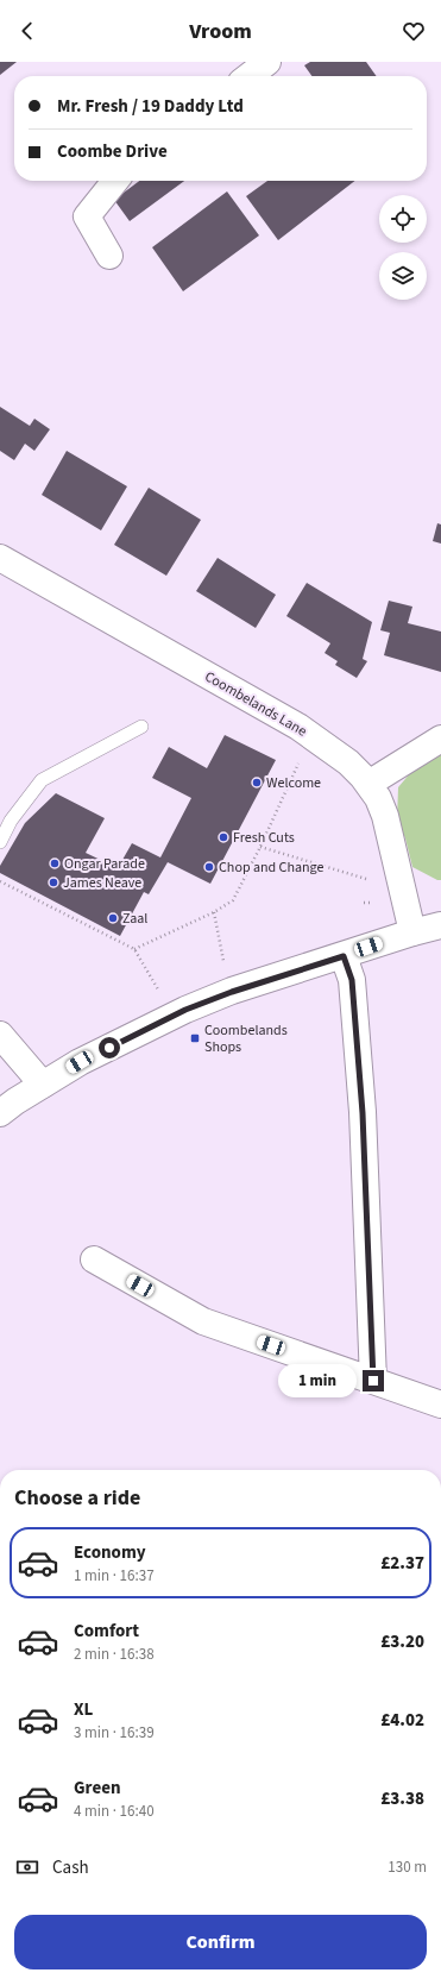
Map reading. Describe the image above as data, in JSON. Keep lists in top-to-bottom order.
{
  "streets": {
    "street": ["Coombelands Lane"]
  },
  "places": {
    "other": [
      "Welcome",
      "Fresh Cuts",
      "Ongar Parade",
      "Chop and Change",
      "James Neave",
      "Zaal"
    ],
    "transit": ["Coombelands Shops"]
  },
  "page": {
    "header": "Vroom",
    "banner": ["Mr. Fresh / 19 Daddy Ltd", "Coombe Drive"],
    "bubble": "1 min",
    "heading": "Choose a ride",
    "list": [
      {
        "name": "Economy",
        "note": "1 min · 16:37",
        "value": "£2.37"
      },
      {
        "name": "Comfort",
        "note": "2 min · 16:38",
        "value": "£3.20"
      },
      {
        "name": "XL",
        "note": "3 min · 16:39",
        "value": "£4.02"
      },
      {
        "name": "Green",
        "note": "4 min · 16:40",
        "value": "£3.38"
      }
    ],
    "pay": ["Cash", "130 m"],
    "buttons": "Confirm"
  }
}
